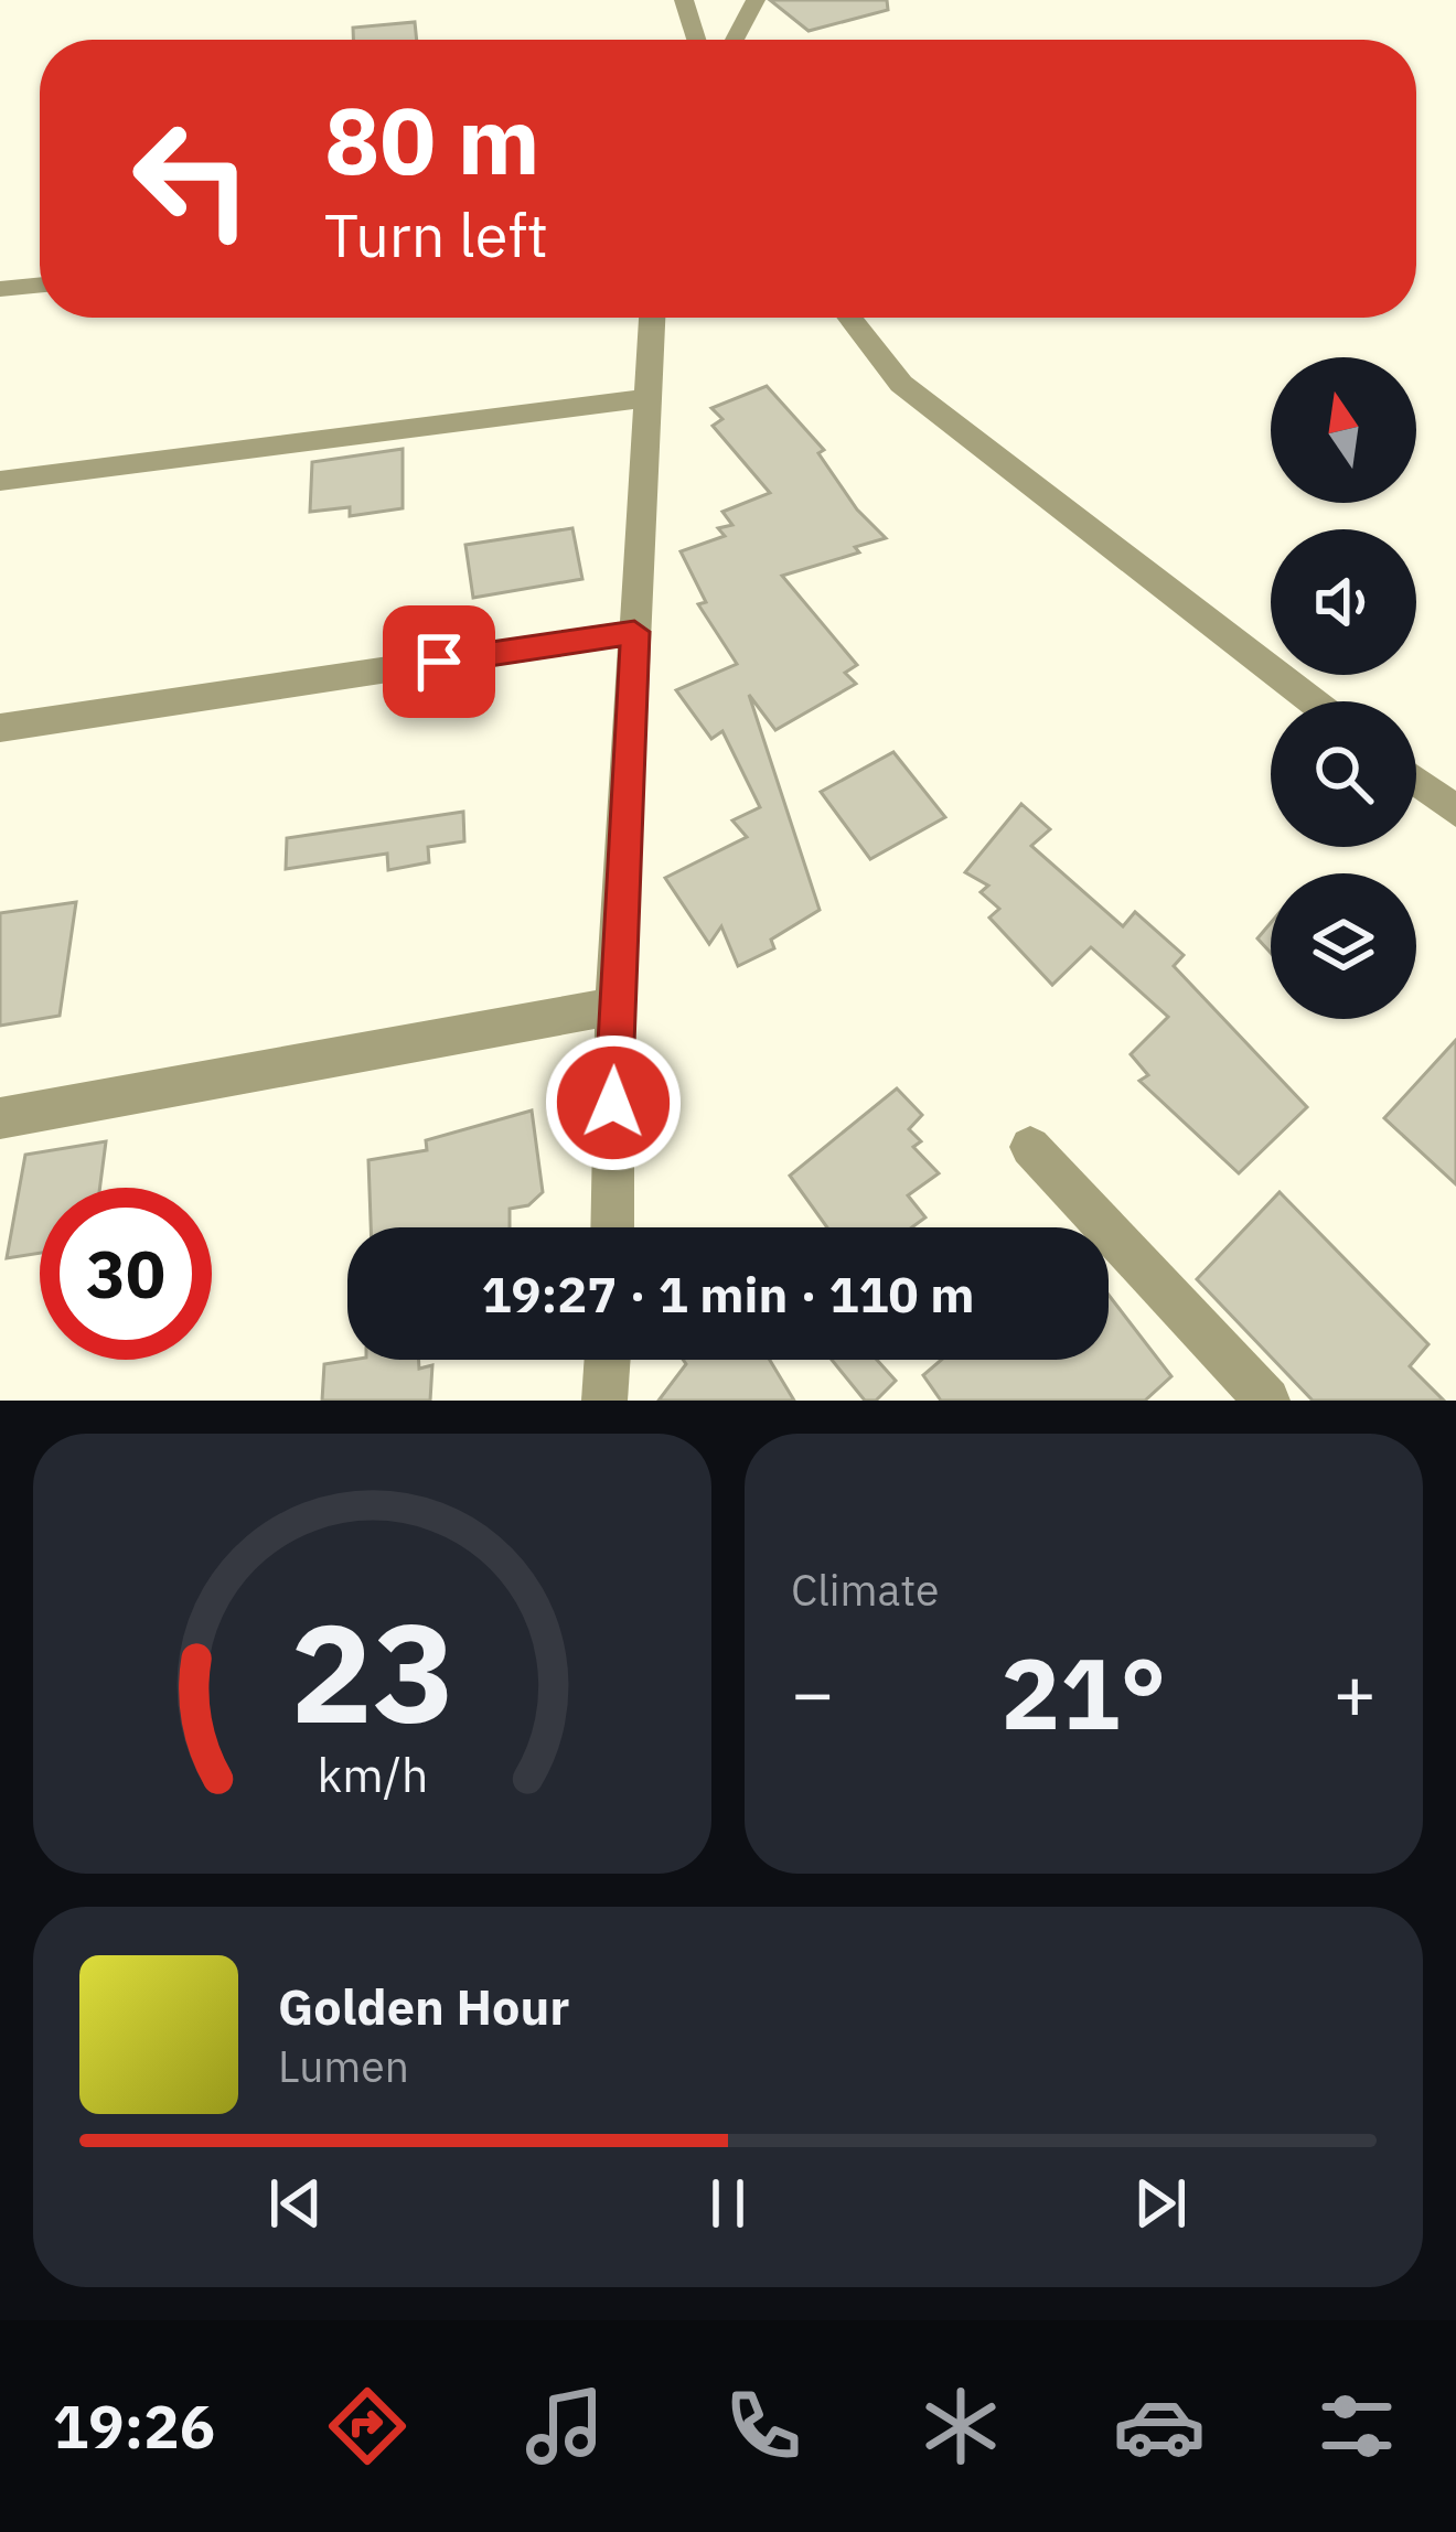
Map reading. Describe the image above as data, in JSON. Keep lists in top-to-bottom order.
{
  "north": "top",
  "page": {
    "turn": ["80 m", "Turn left"],
    "limit": "30",
    "trip": "19:27 · 1 min · 110 m",
    "tile": "Climate",
    "heat": ["−", "21°", "+"],
    "song": ["Golden Hour", "Lumen"],
    "tabs": "19:26",
    "gauge": ["23", "km/h"]
  }
}
